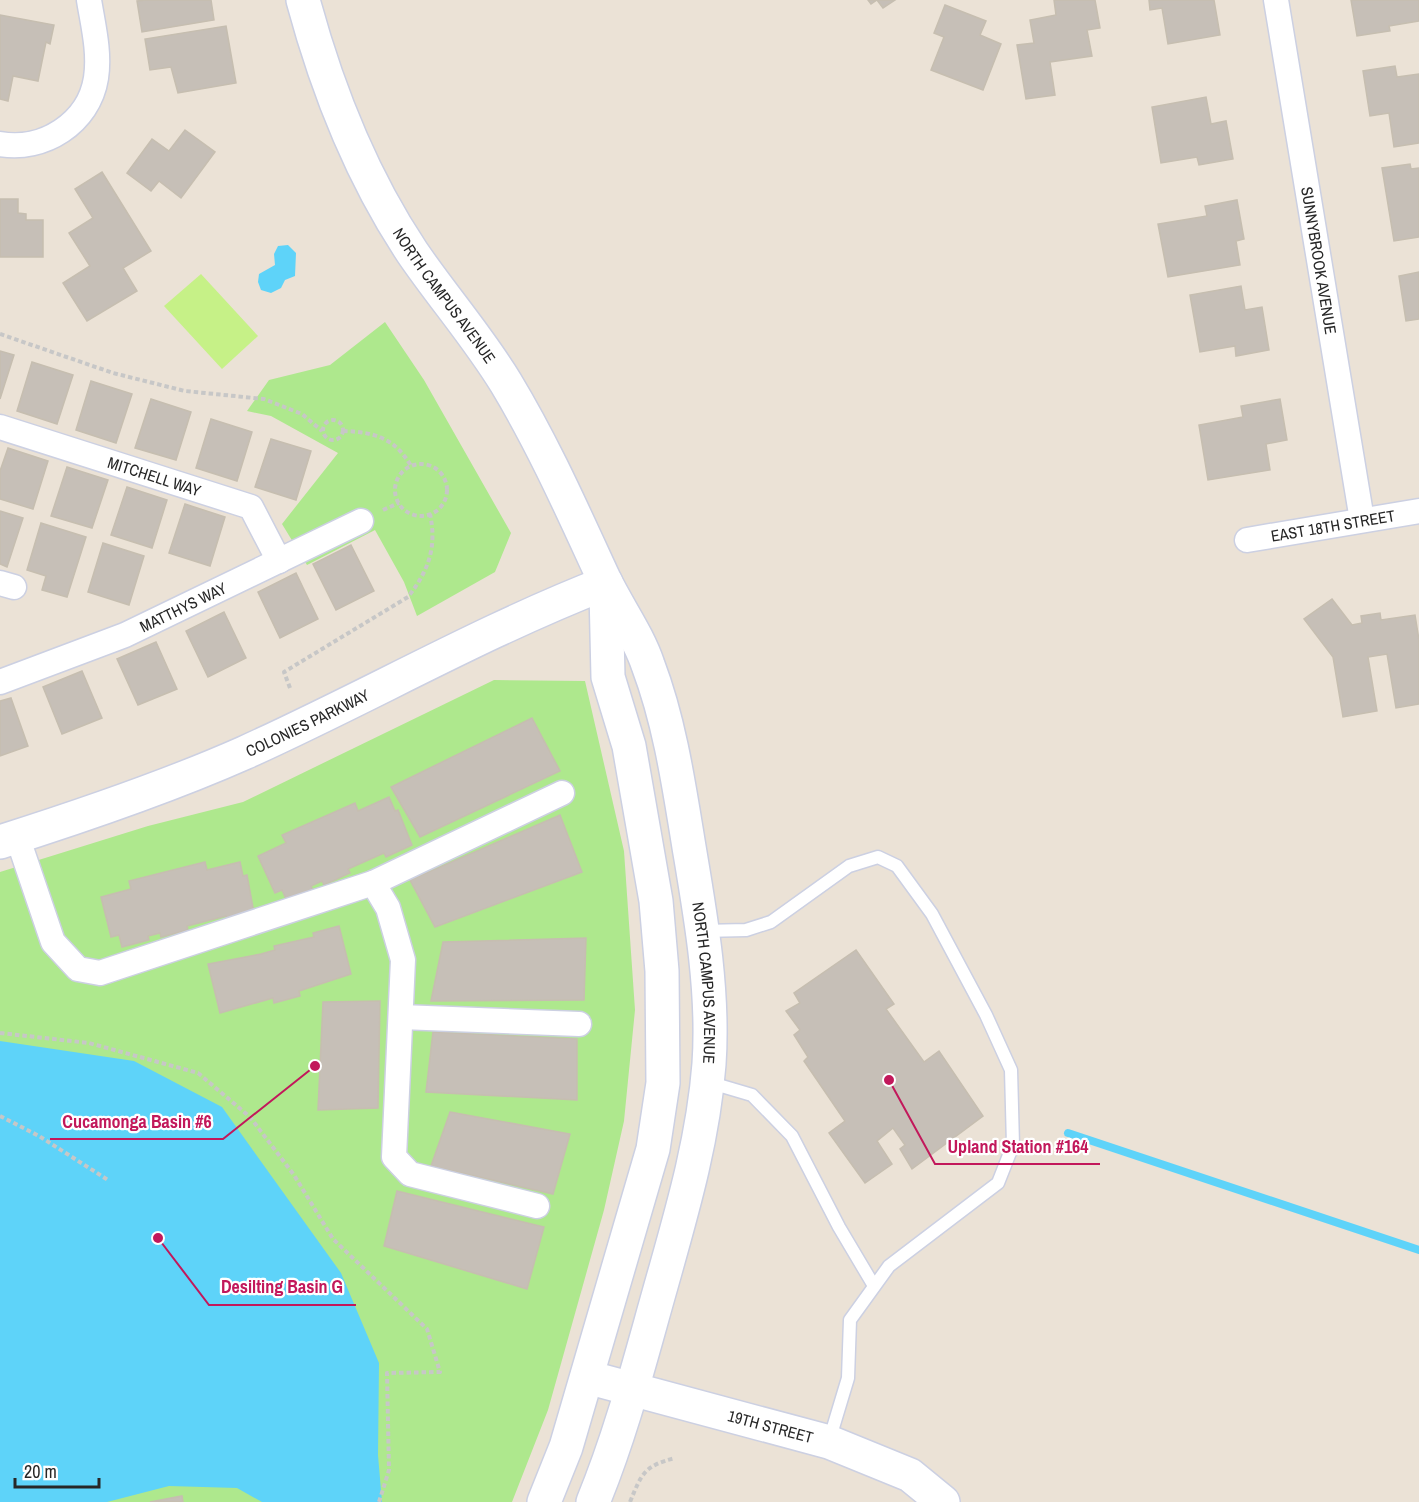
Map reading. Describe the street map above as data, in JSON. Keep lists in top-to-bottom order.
{
  "streets": {
    "main road": ["NORTH CAMPUS AVENUE", "COLONIES PARKWAY", "19TH STREET"],
    "street": [
      "SUNNYBROOK AVENUE",
      "MITCHELL WAY",
      "EAST 18TH STREET",
      "MATTHYS WAY"
    ]
  },
  "crossings": [
    ["SUNNYBROOK AVENUE", "EAST 18TH STREET"],
    ["NORTH CAMPUS AVENUE", "COLONIES PARKWAY"],
    ["NORTH CAMPUS AVENUE", "19TH STREET"],
    ["MITCHELL WAY", "MATTHYS WAY"]
  ],
  "places": ["Cucamonga Basin #6", "Upland Station #164", "Desilting Basin G"],
  "scale_bar": "20 m"
}
